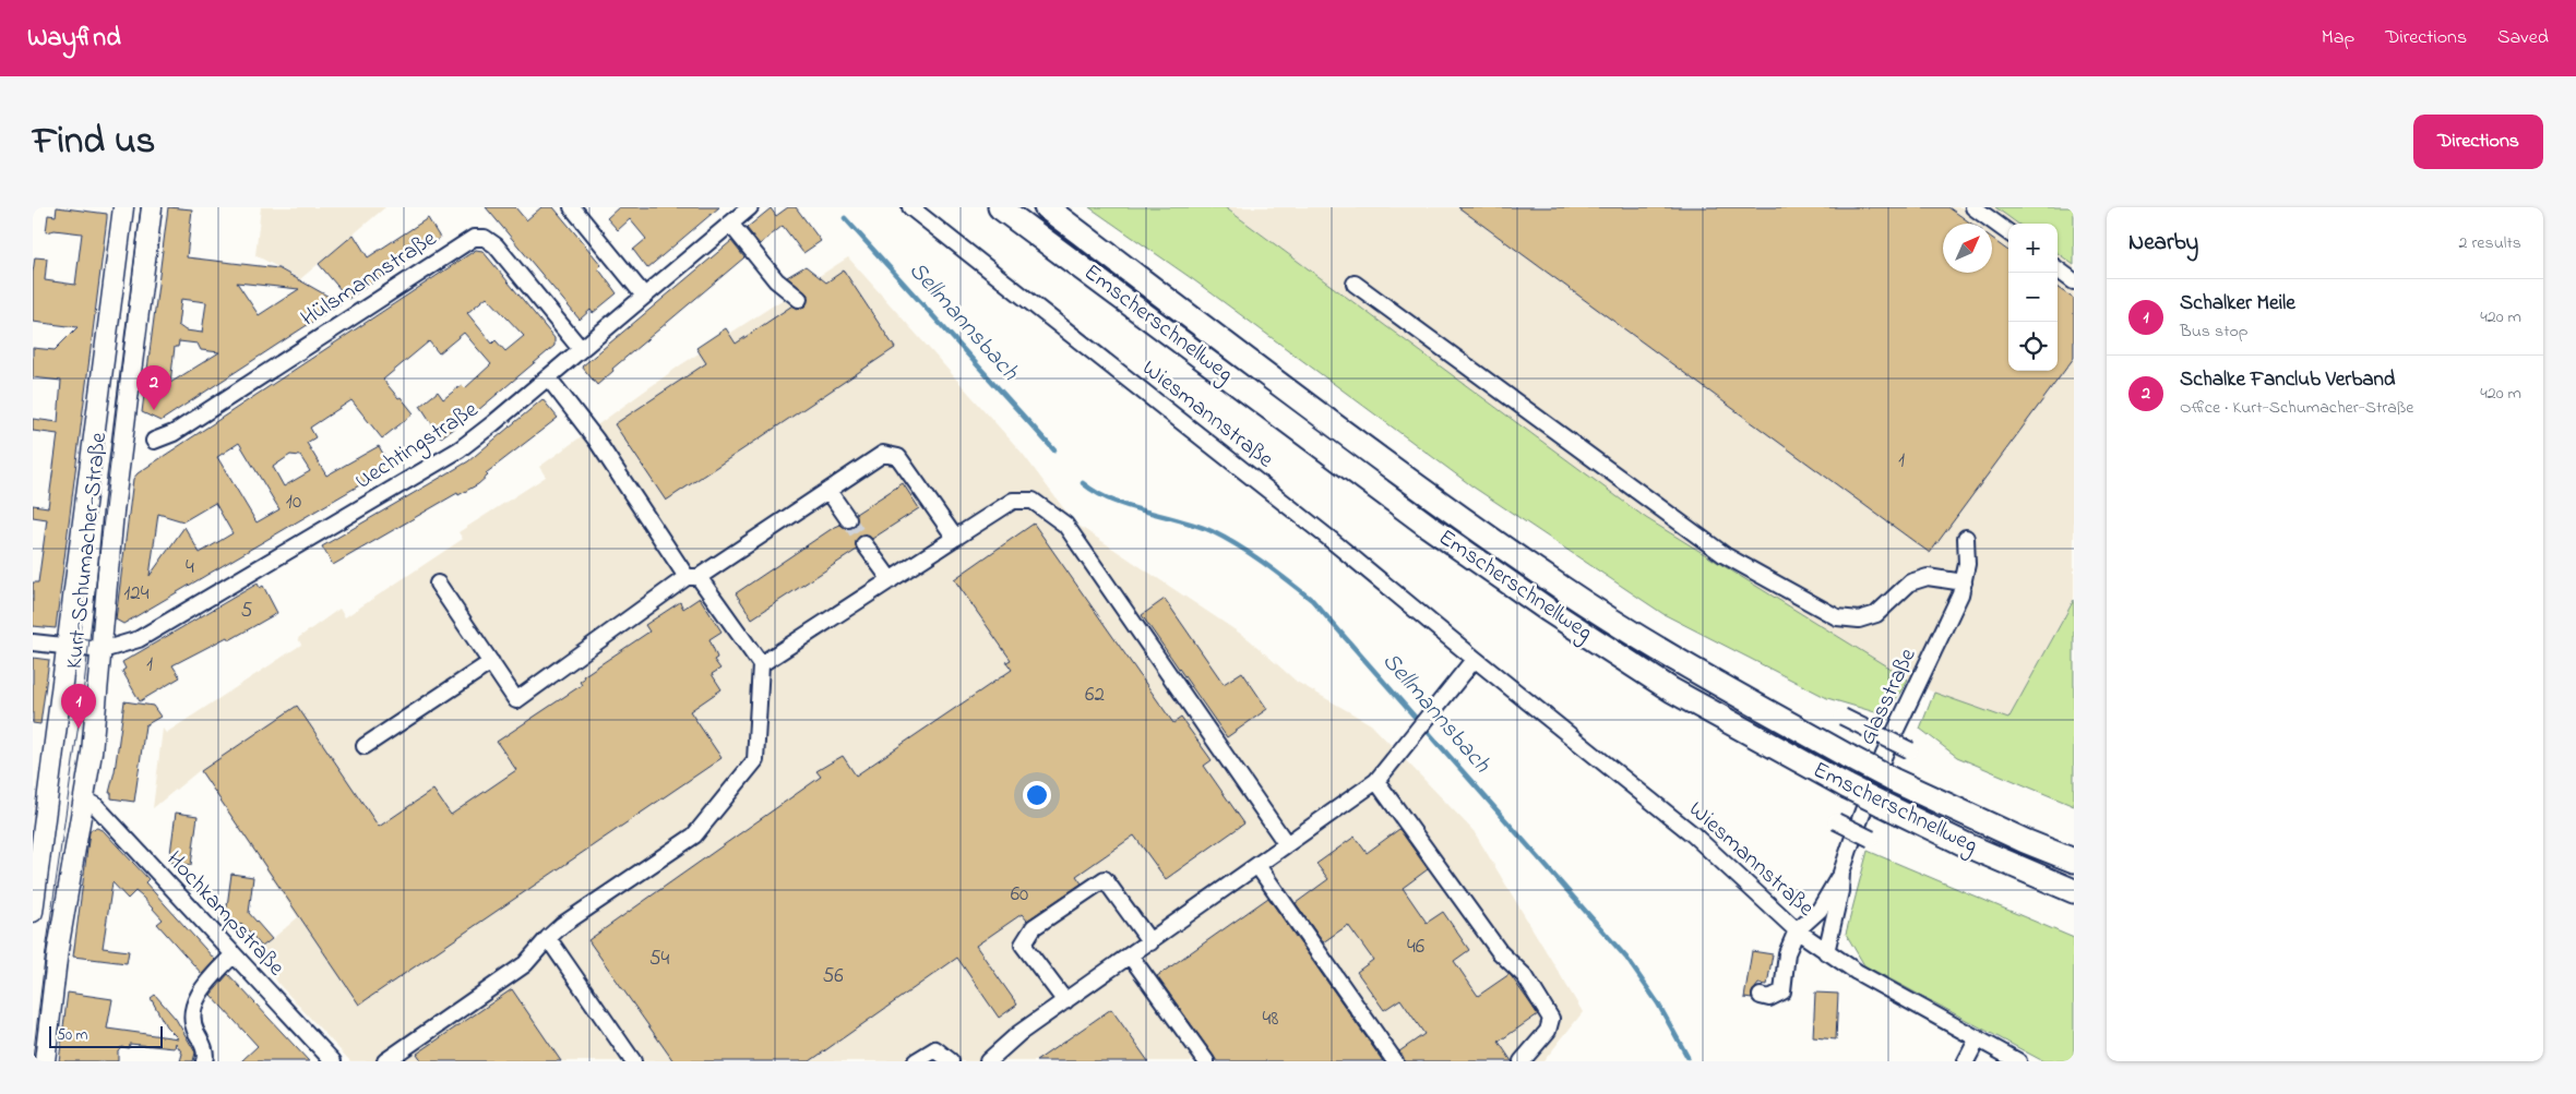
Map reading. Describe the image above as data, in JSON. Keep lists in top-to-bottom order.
{
  "streets": {
    "highway": ["Emscherschnellweg"],
    "main road": ["Kurt-Schumacher-Straße"],
    "street": [
      "Hülsmannstraße",
      "Wiesmannstraße",
      "Uechtingstraße",
      "Glasstraße",
      "Hochkampstraße"
    ]
  },
  "crossings": [
    ["Hülsmannstraße", "Uechtingstraße"],
    ["Wiesmannstraße", "Glasstraße"],
    ["Uechtingstraße", "Kurt-Schumacher-Straße"],
    ["Kurt-Schumacher-Straße", "Hochkampstraße"]
  ],
  "water": ["Sellmannsbach"],
  "house_numbers": [
    "1",
    "10",
    "4",
    "124",
    "5",
    "1",
    "62",
    "60",
    "46",
    "54",
    "56",
    "48"
  ],
  "scale_bar": "50 m",
  "north": "top right",
  "page": {
    "header": "Wayfind",
    "nav": ["Map", "Directions", "Saved"],
    "title": "Find us",
    "buttons": "Directions",
    "heading": ["Nearby", "2 results"],
    "map_buttons": ["+", "−"],
    "list": [
      {
        "mark": "1",
        "name": "Schalker Meile",
        "note": "Bus stop",
        "value": "420 m"
      },
      {
        "mark": "2",
        "name": "Schalke Fanclub Verband",
        "note": "Office · Kurt-Schumacher-Straße",
        "value": "420 m"
      }
    ],
    "pins": ["2", "1"],
    "scale": "50 m"
  }
}
